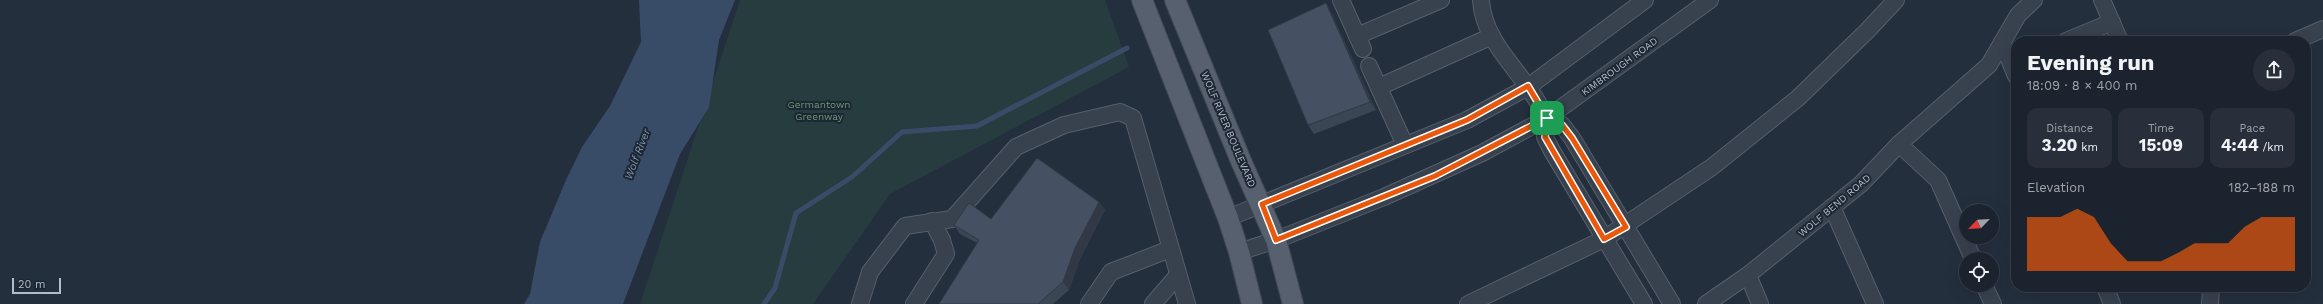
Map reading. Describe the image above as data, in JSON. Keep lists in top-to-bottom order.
{
  "streets": {
    "main road": ["WOLF RIVER BOULEVARD"],
    "street": ["KIMBROUGH ROAD", "WOLF BEND ROAD"]
  },
  "crossings": [
    ["KIMBROUGH ROAD", "WOLF RIVER BOULEVARD"]
  ],
  "water": ["Wolf River"],
  "parks": ["Germantown Greenway"],
  "scale_bar": "20 m",
  "north": "bottom left",
  "page": {
    "heading": ["Evening run", "18:09 · 8 × 400 m"],
    "stats": [
      ["Distance", "3.20 km"],
      ["Time", "15:09"],
      ["Pace", "4:44 /km"]
    ],
    "chart": ["Elevation", "182–188 m"],
    "scale": "20 m"
  }
}
